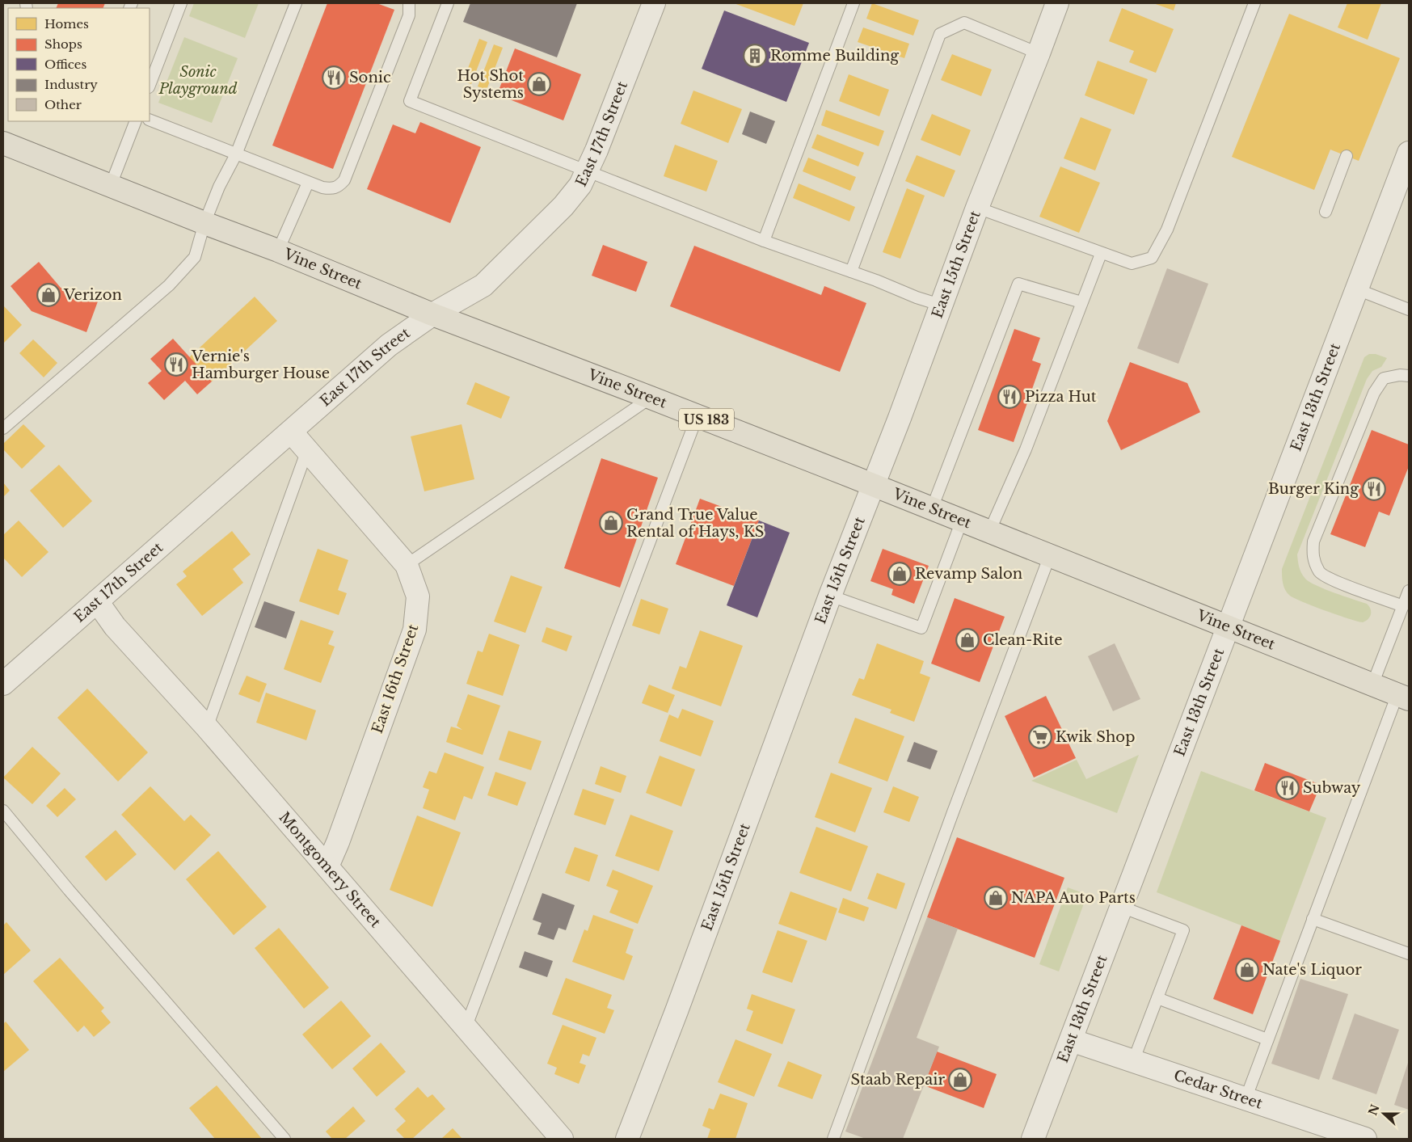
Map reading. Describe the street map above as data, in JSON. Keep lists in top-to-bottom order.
{
  "streets": {
    "main road": ["Vine Street", "US 183"],
    "street": [
      "East 17th Street",
      "East 15th Street",
      "East 13th Street",
      "East 16th Street",
      "Montgomery Street",
      "Cedar Street"
    ]
  },
  "crossings": [
    ["East 17th Street", "Vine Street"],
    ["East 17th Street", "East 16th Street"],
    ["East 17th Street", "Montgomery Street"],
    ["East 15th Street", "Vine Street"],
    ["Vine Street", "East 13th Street"],
    ["East 13th Street", "Cedar Street"],
    ["East 16th Street", "Montgomery Street"]
  ],
  "parks": ["Sonic Playground"],
  "places": {
    "building": ["Romme Building"],
    "restaurant": [
      "Sonic",
      "Vernie's Hamburger House",
      "Pizza Hut",
      "Burger King",
      "Subway"
    ],
    "shop": [
      "Hot Shot Systems",
      "Verizon",
      "Grand True Value Rental of Hays, KS",
      "Revamp Salon",
      "Clean-Rite",
      "NAPA Auto Parts",
      "Nate's Liquor",
      "Staab Repair"
    ],
    "supermarket": ["Kwik Shop"]
  },
  "legend": [
    "Homes",
    "Shops",
    "Offices",
    "Industry",
    "Other"
  ],
  "north": "left"
}
